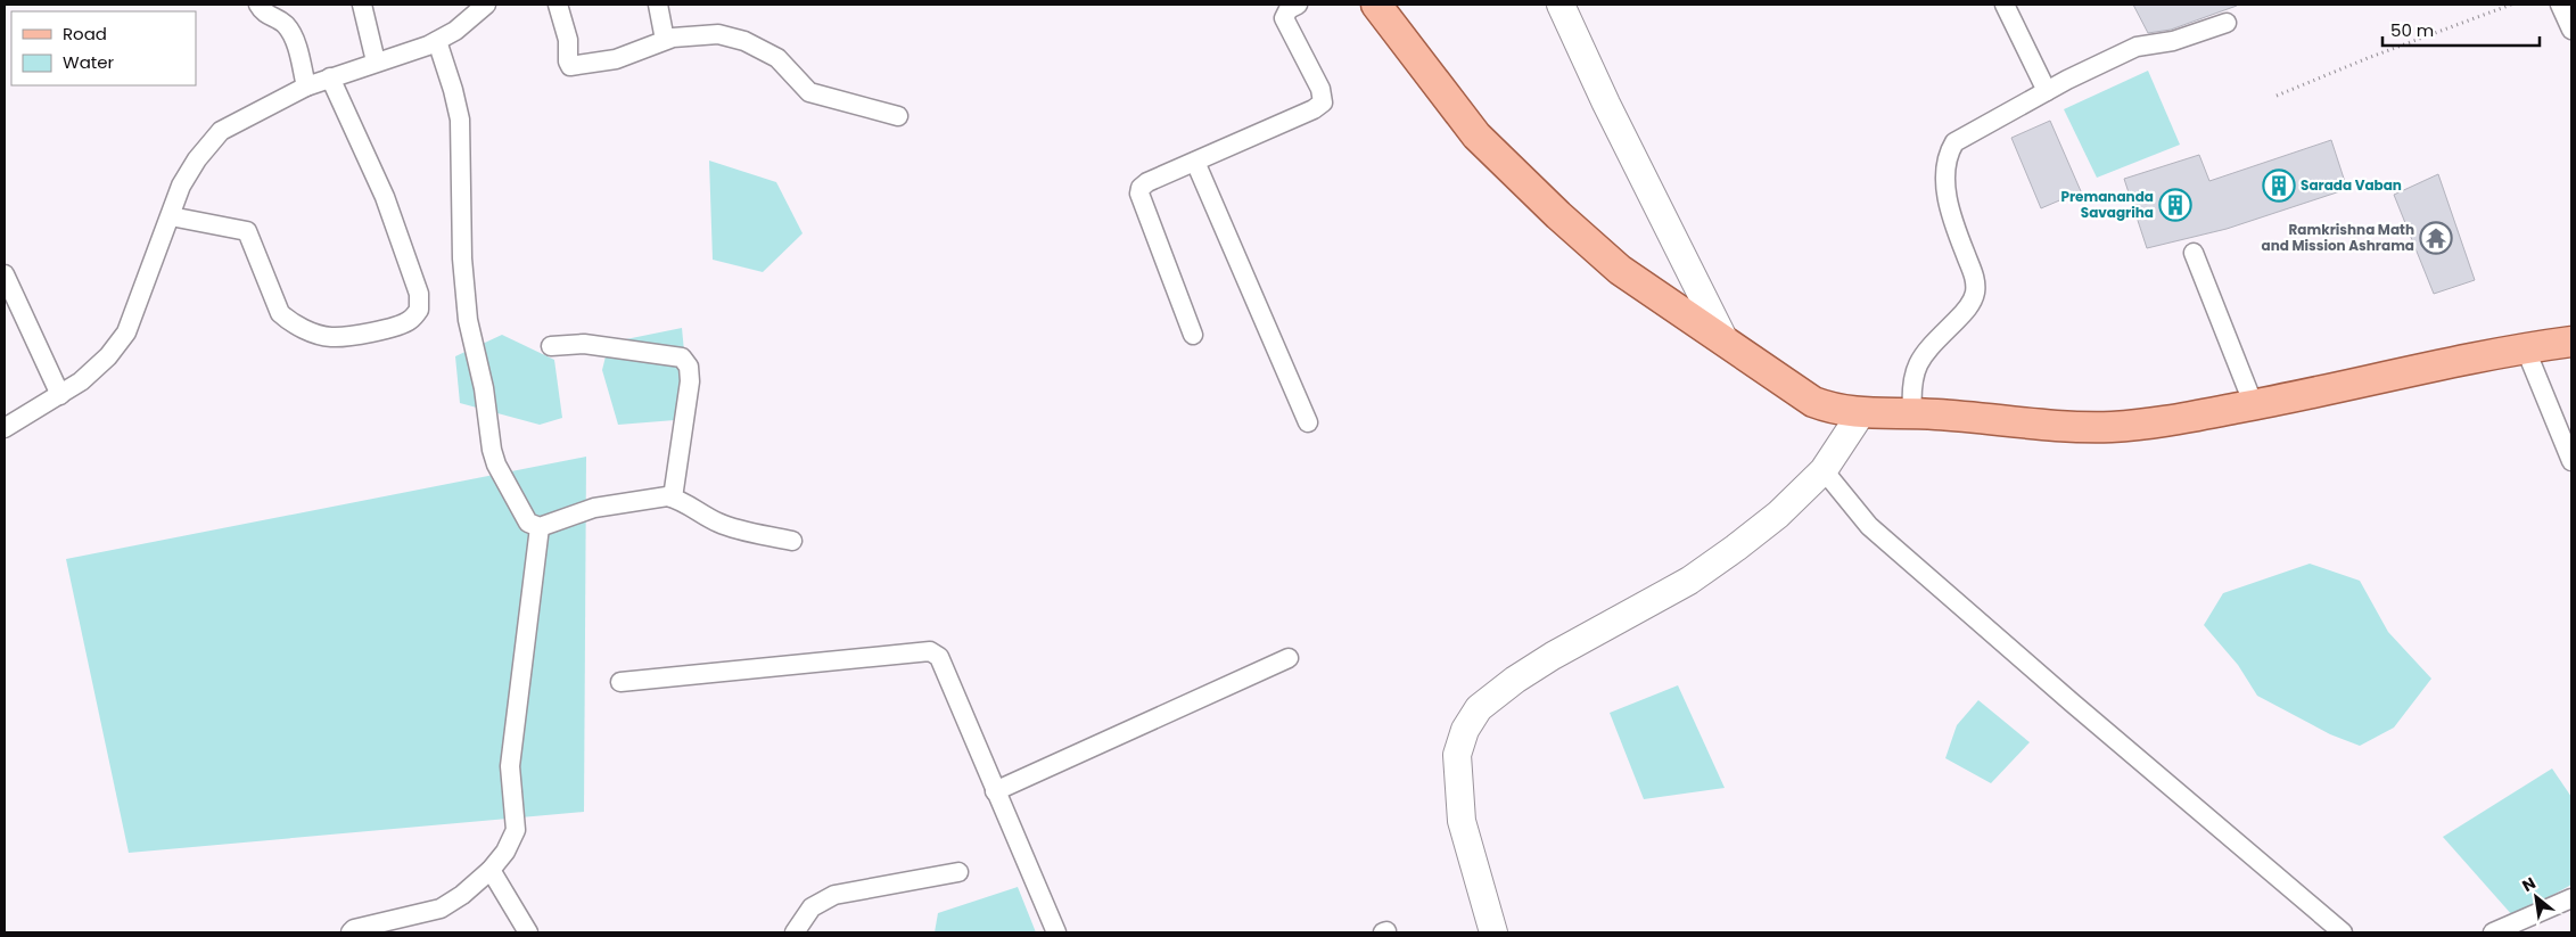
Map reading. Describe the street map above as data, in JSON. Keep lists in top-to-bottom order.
{
  "places": {
    "building": ["Sarada Vaban", "Premananda Savagriha"],
    "temple": ["Ramkrishna Math and Mission Ashrama"]
  },
  "legend": ["Road", "Water"],
  "scale_bar": "50 m",
  "north": "top left"
}
